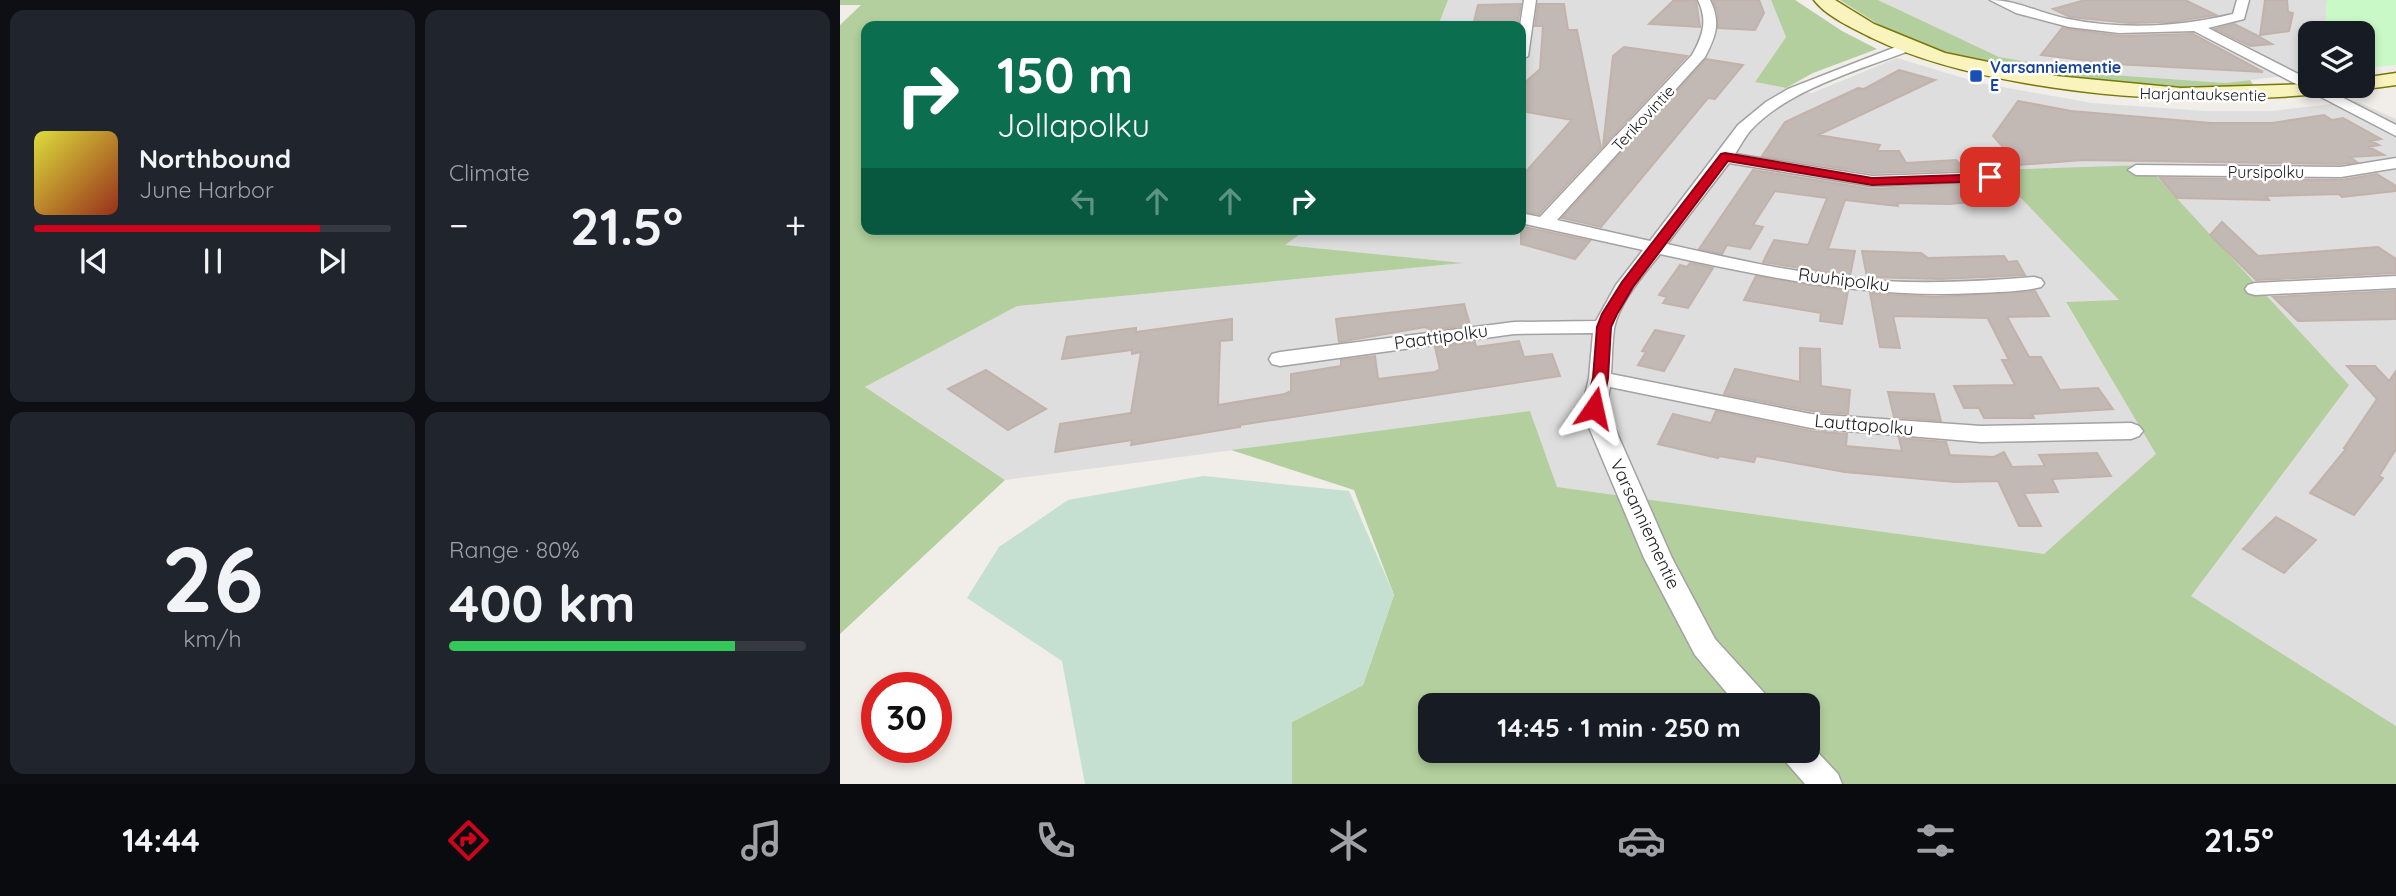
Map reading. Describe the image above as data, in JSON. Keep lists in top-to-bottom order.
{
  "streets": {
    "street": [
      "Harjantauksentie",
      "Terikovintie",
      "Pursipolku",
      "Ruuhipolku",
      "Paattipolku",
      "Lauttapolku",
      "Varsanniementie"
    ]
  },
  "crossings": [
    ["Harjantauksentie", "Varsanniementie"],
    ["Terikovintie", "Ruuhipolku"],
    ["Ruuhipolku", "Varsanniementie"],
    ["Paattipolku", "Varsanniementie"],
    ["Lauttapolku", "Varsanniementie"]
  ],
  "places": {
    "transit": ["Varsanniementie E"]
  },
  "page": {
    "tile": [
      "Climate",
      ["26", "km/h"],
      ["Range · 80%", "400 km"]
    ],
    "turn": ["150 m", "Jollapolku"],
    "song": ["Northbound", "June Harbor"],
    "heat": ["−", "21.5°", "+"],
    "limit": "30",
    "trip": "14:45 · 1 min · 250 m",
    "tabs": ["14:44", "21.5°"]
  }
}
